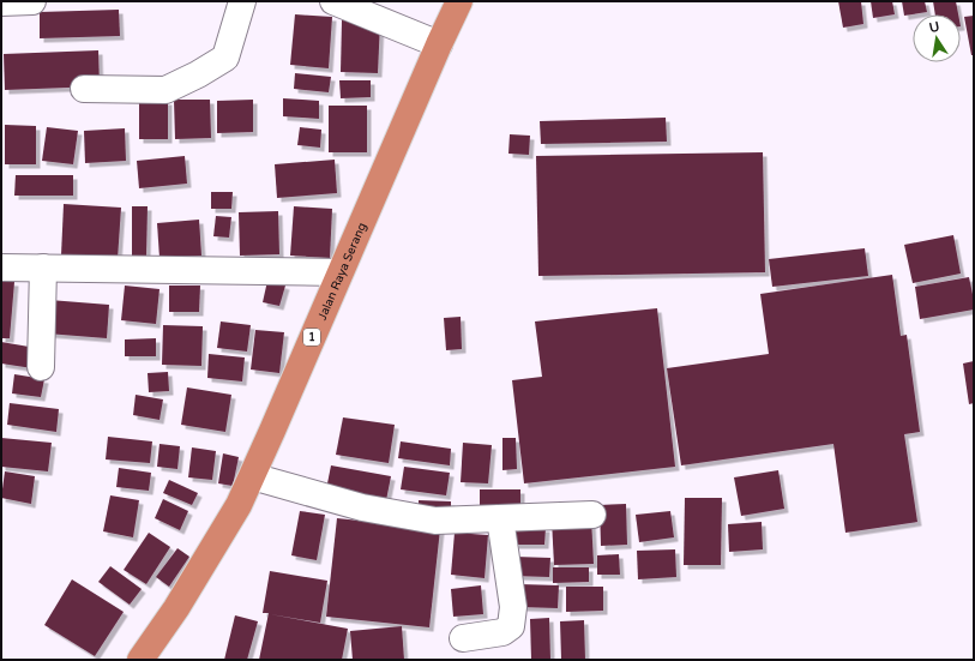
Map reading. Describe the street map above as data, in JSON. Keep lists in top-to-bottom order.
{
  "streets": {
    "highway": ["Jalan Raya Serang", "1"]
  },
  "north": "top"
}
